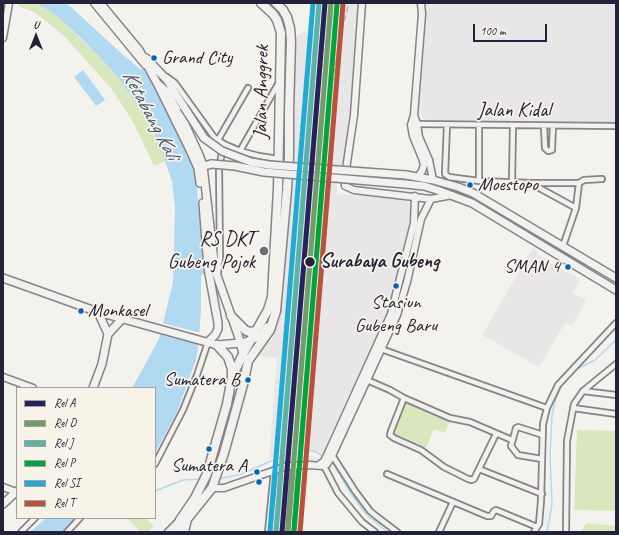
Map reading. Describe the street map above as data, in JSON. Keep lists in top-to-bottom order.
{
  "streets": {
    "highway": ["Jalan Anggrek"],
    "street": ["Jalan Kidal"]
  },
  "water": ["Ketabang Kali"],
  "places": [
    "Grand City",
    "Moestopo",
    "RS DKT Gubeng Pojok",
    "Surabaya Gubeng",
    "SMAN 4",
    "Stasiun Gubeng Baru",
    "Monkasel",
    "Sumatera B",
    "Sumatera A"
  ],
  "lines": [
    "rail line A",
    "rail line D",
    "rail line J",
    "rail line SI",
    "rail line P",
    "rail line T"
  ],
  "legend": [
    "Rel A",
    "Rel D",
    "Rel J",
    "Rel P",
    "Rel SI",
    "Rel T"
  ],
  "scale_bar": "100 m",
  "north": "top"
}
